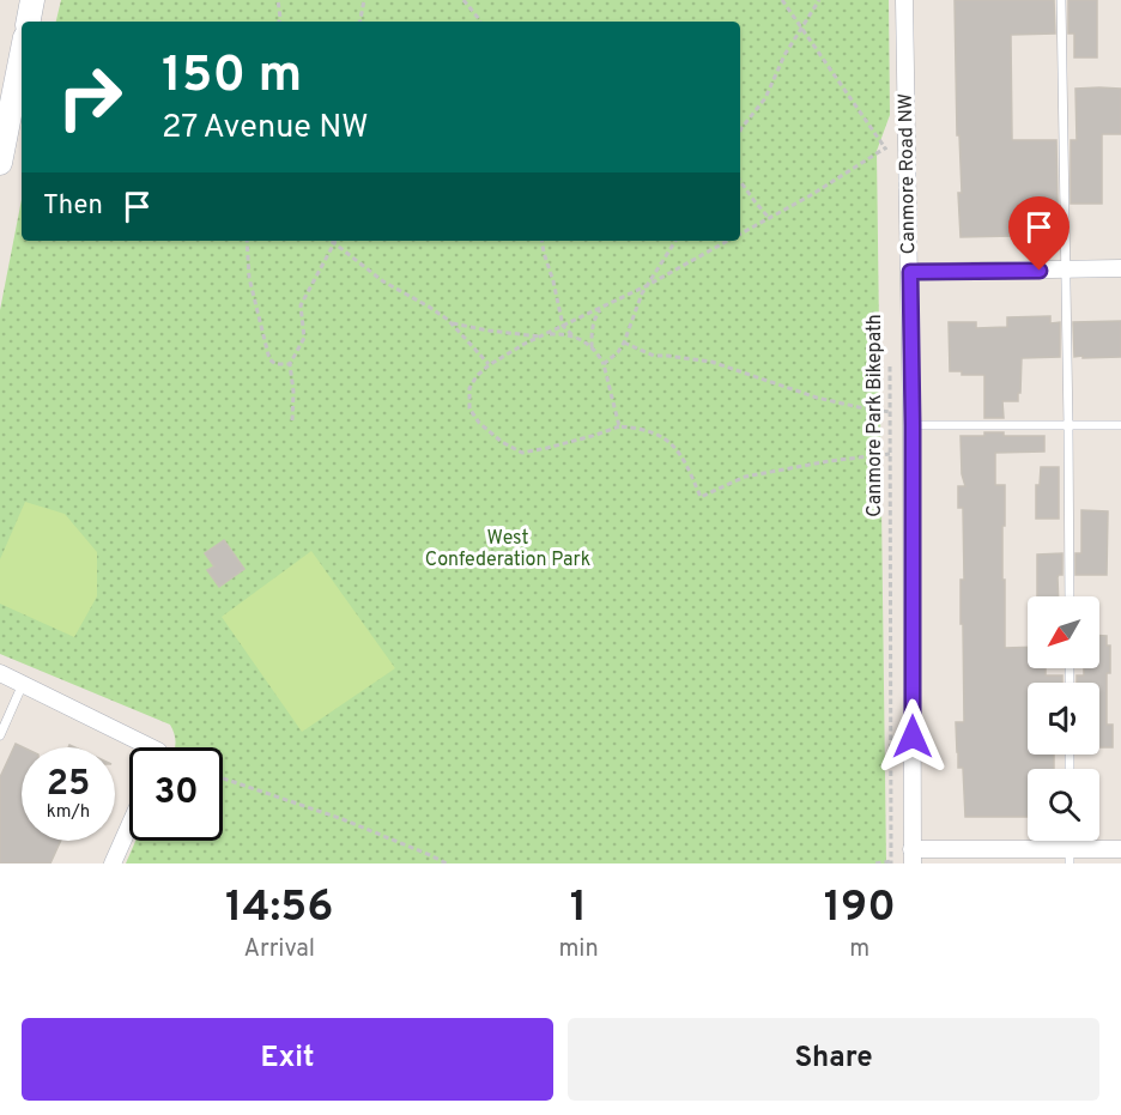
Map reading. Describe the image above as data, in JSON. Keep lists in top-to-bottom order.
{
  "streets": {
    "street": ["Canmore Road NW"],
    "path": ["Canmore Park Bikepath"]
  },
  "parks": ["West Confederation Park"],
  "north": "bottom left",
  "page": {
    "turn": ["150 m", "27 Avenue NW"],
    "then": "Then",
    "speed": "25 km/h",
    "limit": "30",
    "eta": [
      "14:56",
      "Arrival",
      "1",
      "min",
      "190",
      "m"
    ],
    "buttons": ["Exit", "Share"]
  }
}
